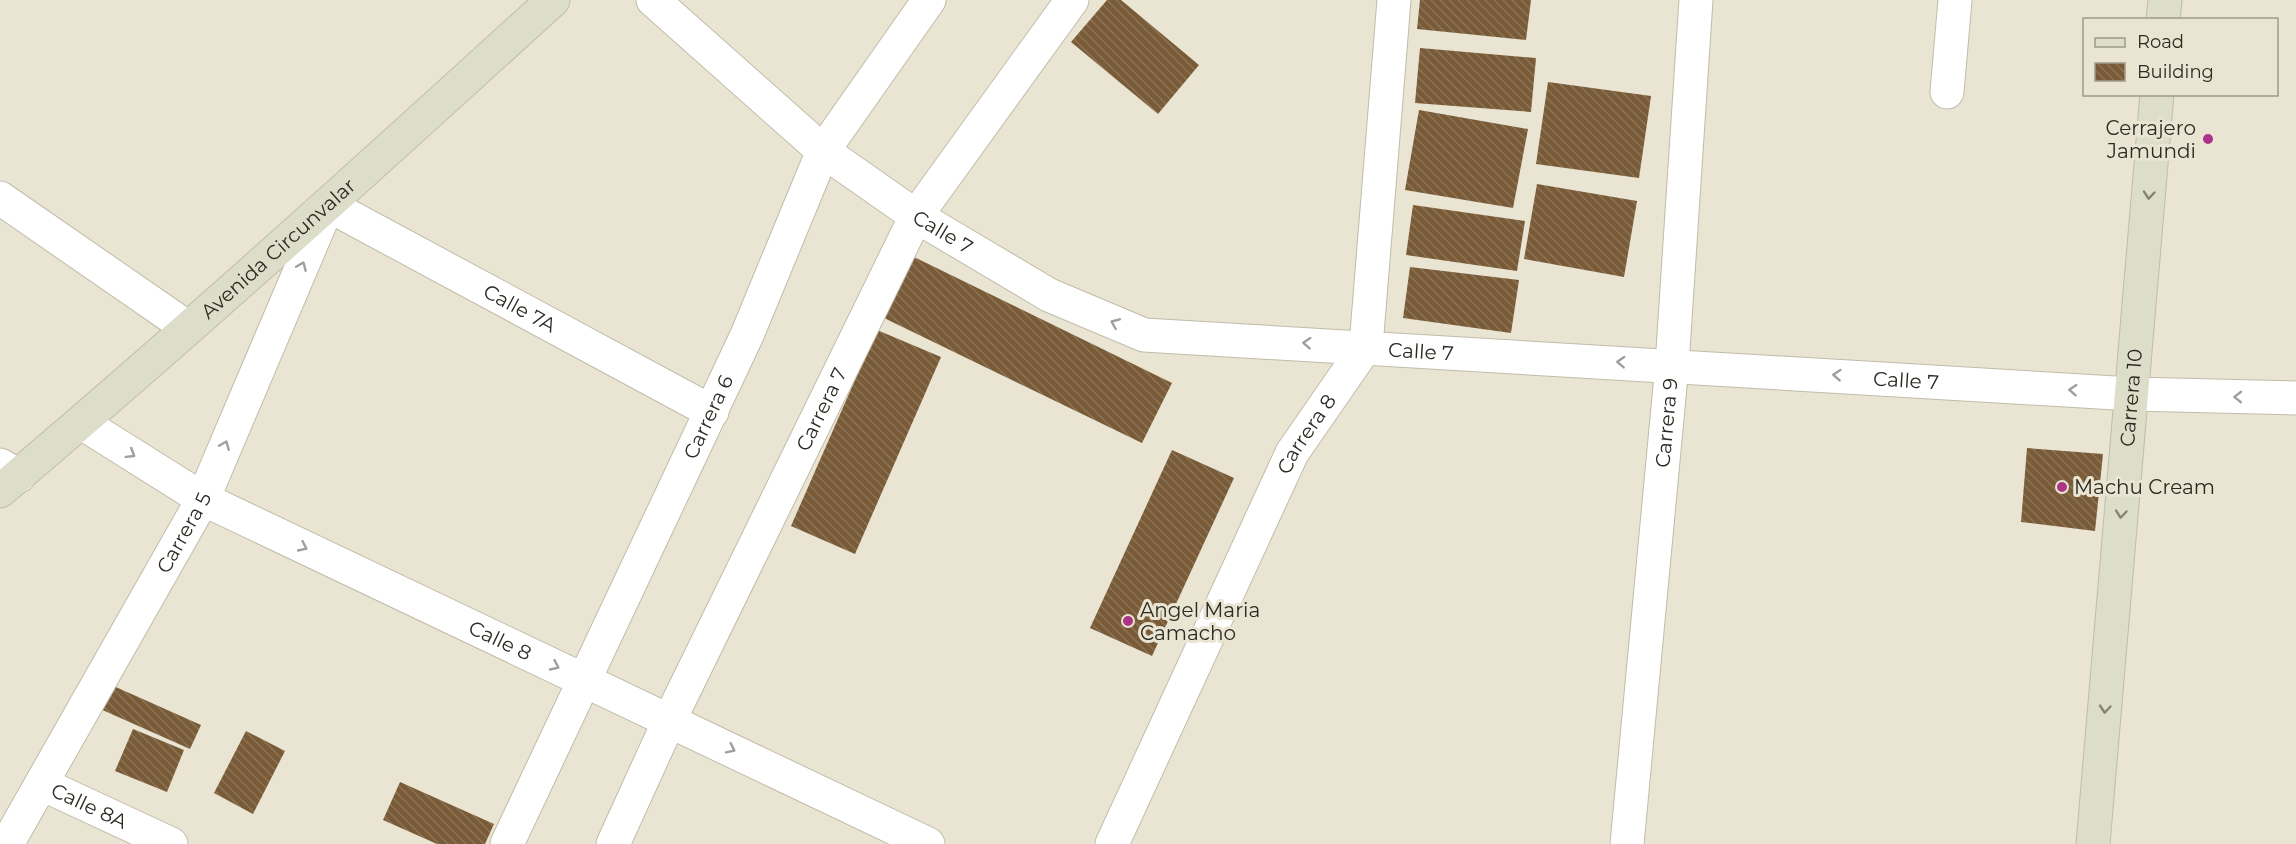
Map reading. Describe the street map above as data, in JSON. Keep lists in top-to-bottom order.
{
  "streets": {
    "main road": ["Avenida Circunvalar", "Carrera 10"],
    "street": [
      "Calle 7",
      "Calle 7A",
      "Carrera 7",
      "Carrera 6",
      "Carrera 9",
      "Carrera 8",
      "Carrera 5",
      "Calle 8",
      "Calle 8A"
    ]
  },
  "crossings": [
    ["Calle 7", "Carrera 10"],
    ["Calle 7", "Carrera 7"],
    ["Calle 7", "Carrera 6"],
    ["Calle 7", "Carrera 9"],
    ["Calle 7", "Carrera 8"],
    ["Avenida Circunvalar", "Calle 7A"],
    ["Avenida Circunvalar", "Carrera 5"],
    ["Avenida Circunvalar", "Calle 8"],
    ["Calle 7A", "Carrera 6"],
    ["Calle 7A", "Carrera 5"],
    ["Carrera 7", "Calle 8"],
    ["Carrera 6", "Calle 8"],
    ["Carrera 5", "Calle 8"],
    ["Carrera 5", "Calle 8A"]
  ],
  "one_way": [
    "Calle 7",
    "Carrera 10",
    "Carrera 5",
    "Calle 8"
  ],
  "places": ["Cerrajero Jamundi", "Machu Cream", "Angel Maria Camacho"],
  "legend": ["Road", "Building"]
}
